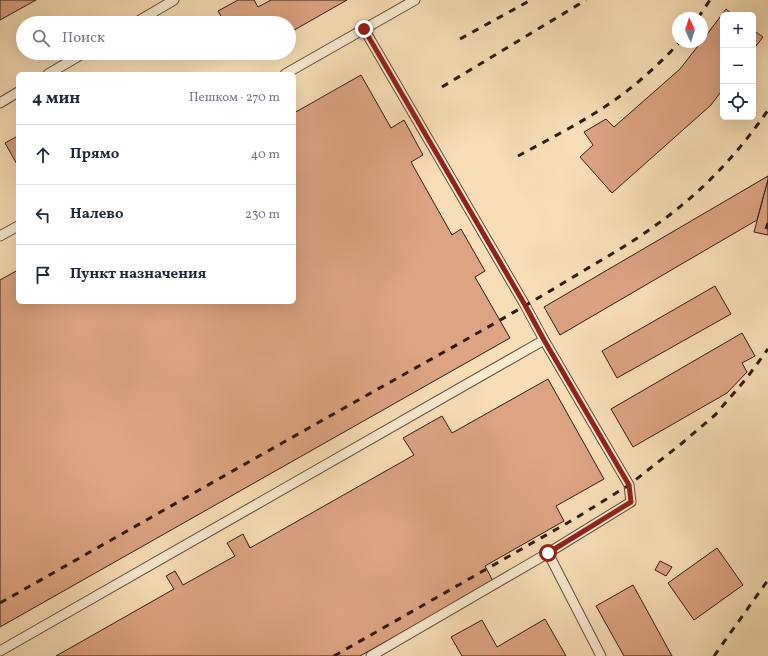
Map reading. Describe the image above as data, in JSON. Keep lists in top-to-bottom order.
{
  "north": "top",
  "page": {
    "map_buttons": ["+", "−"],
    "search": "Поиск",
    "heading": ["4 мин", "Пешком · 270 m"],
    "list": [
      ["Прямо", "40 m"],
      ["Налево", "230 m"],
      "Пункт назначения"
    ]
  }
}
